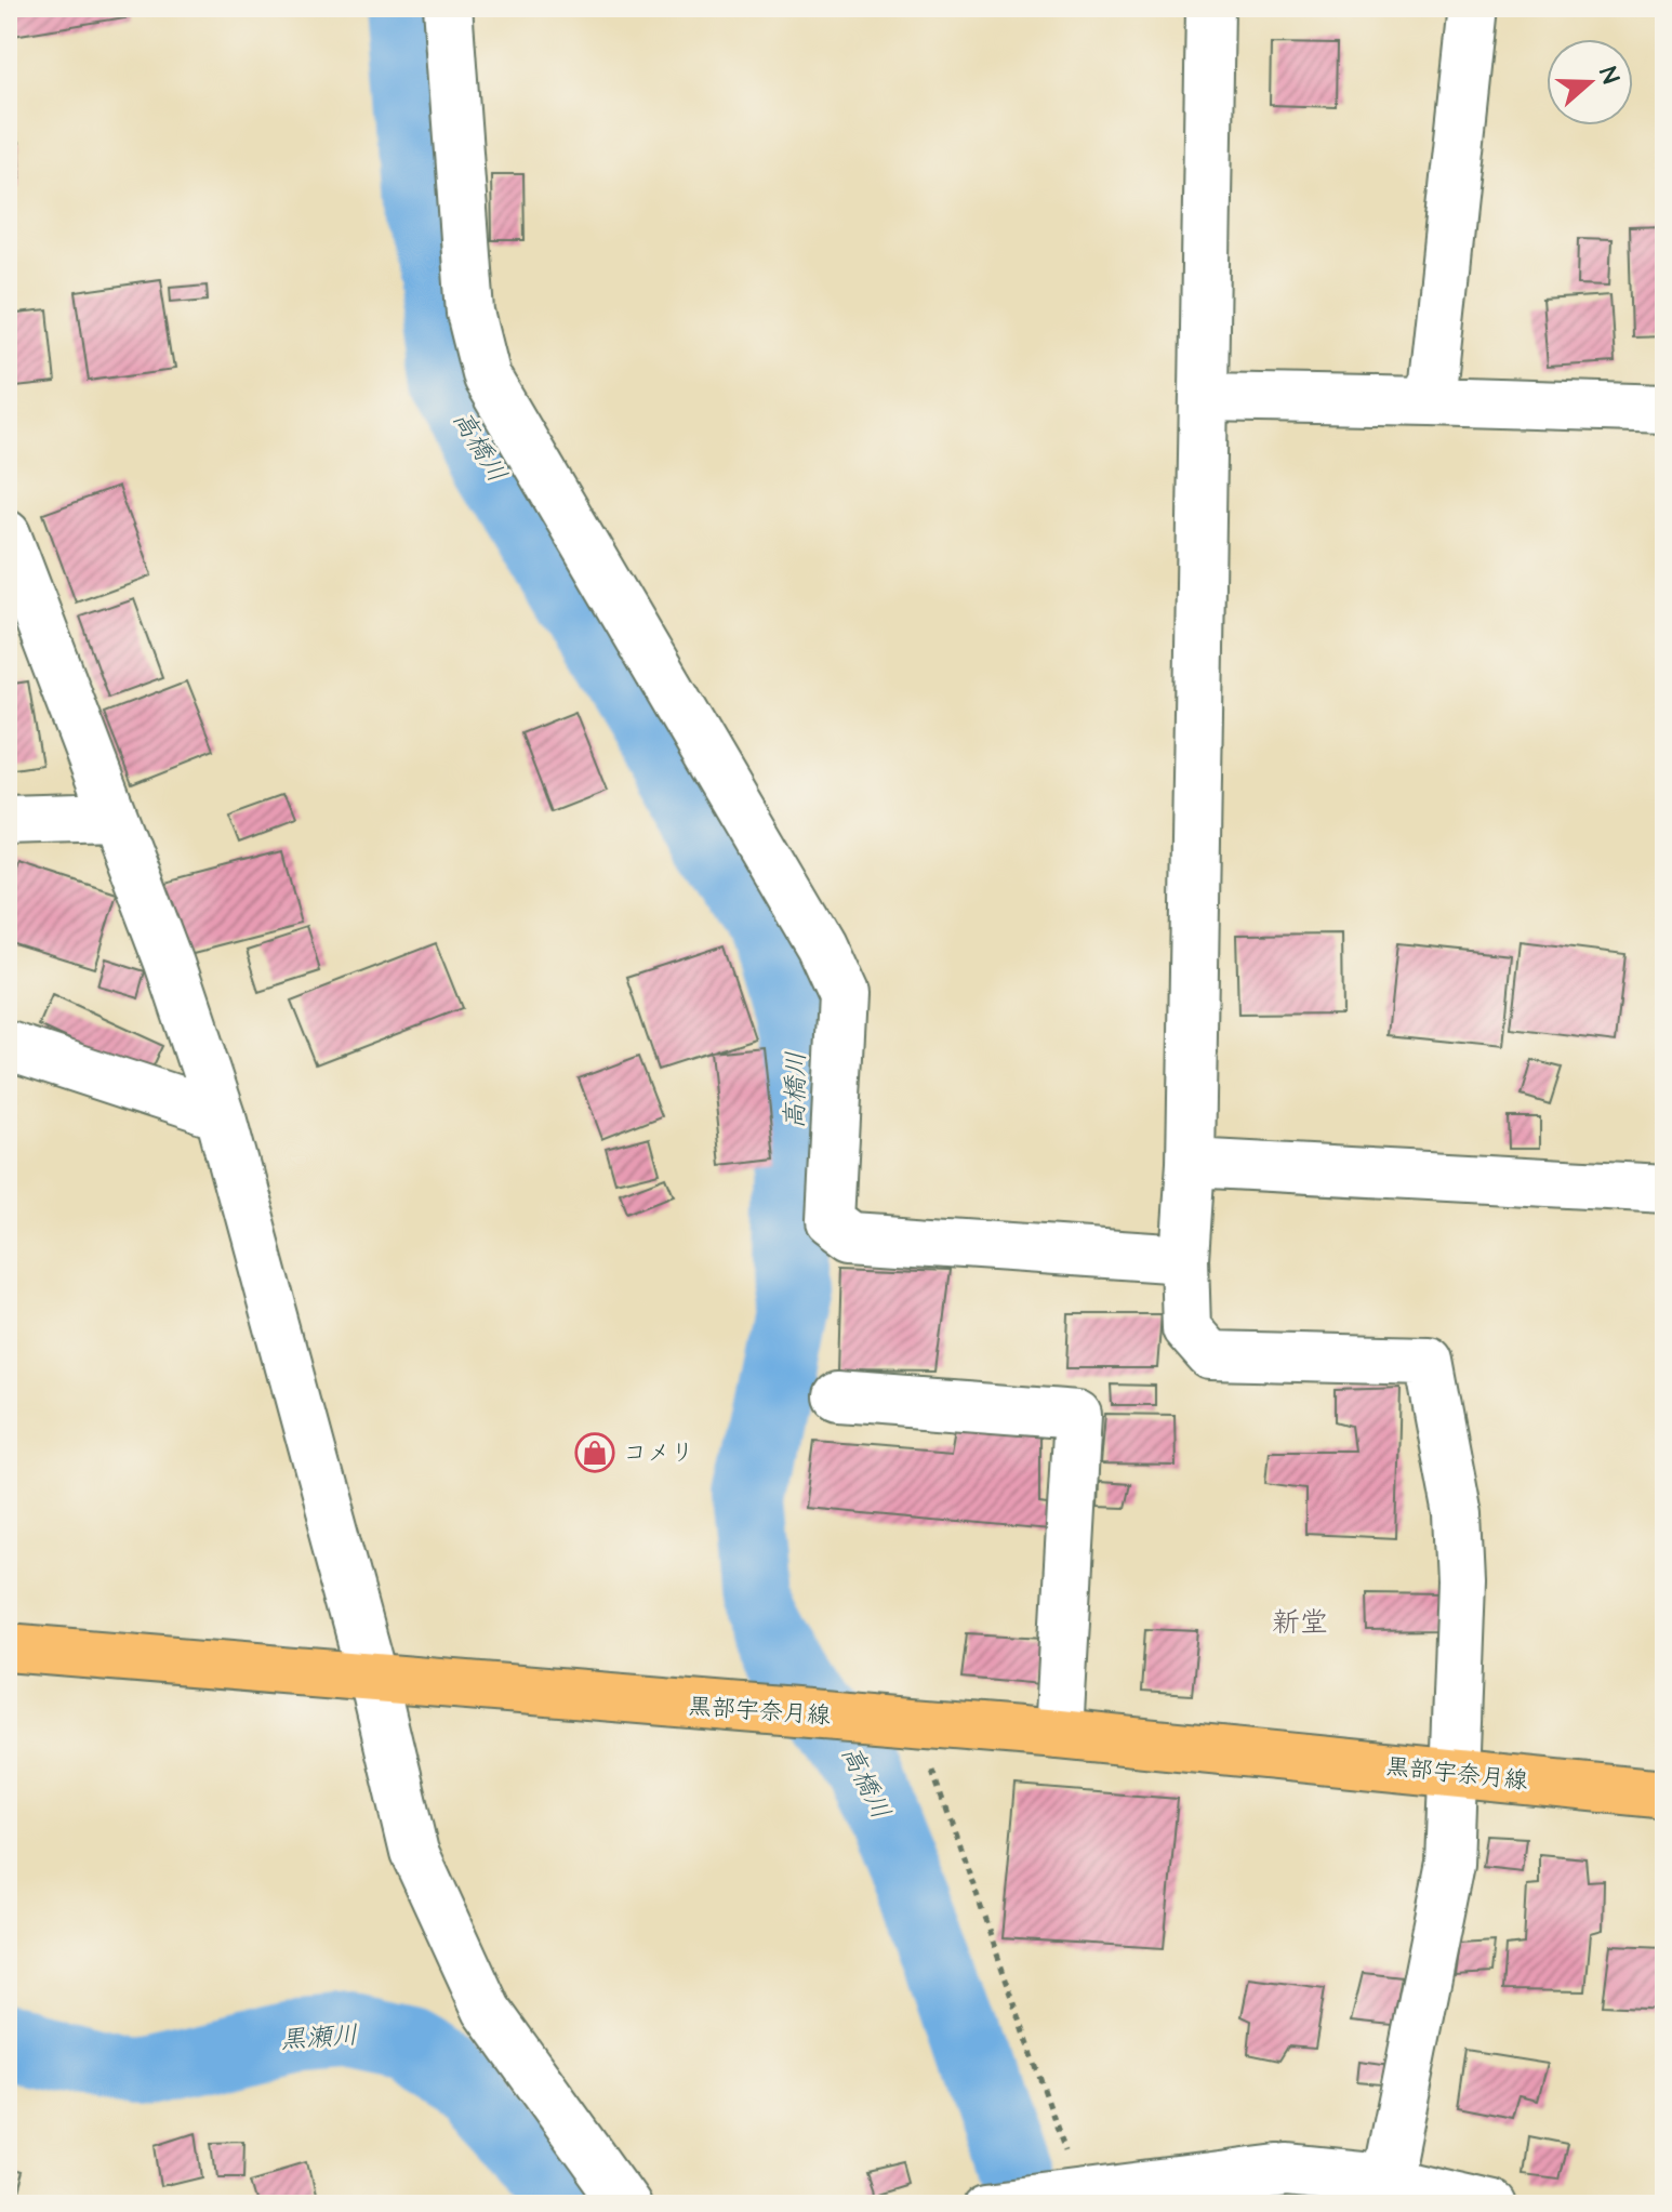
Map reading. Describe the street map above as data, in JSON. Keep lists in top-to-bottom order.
{
  "streets": {
    "main road": ["黒部宇奈月線"]
  },
  "districts": ["新堂"],
  "water": ["高橋川", "黒瀬川"],
  "places": {
    "shop": ["コメリ"]
  },
  "north": "right"
}
